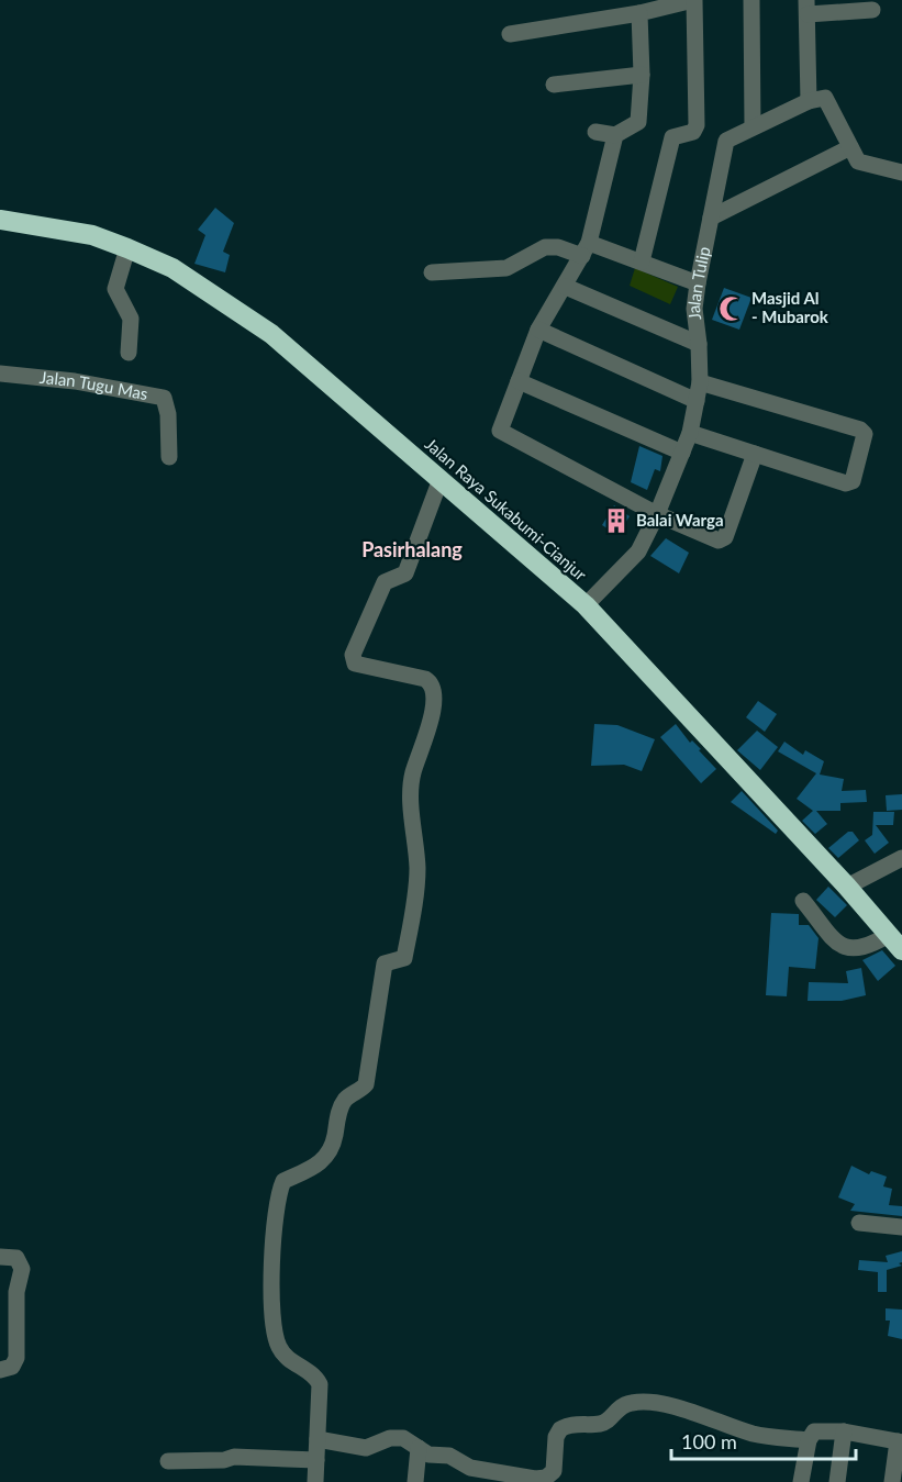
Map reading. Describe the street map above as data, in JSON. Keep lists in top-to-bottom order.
{
  "streets": {
    "highway": ["Jalan Raya Sukabumi-Cianjur"],
    "street": ["Jalan Tulip", "Jalan Tugu Mas"]
  },
  "crossings": [
    ["Jalan Tulip", "Jalan Raya Sukabumi-Cianjur"]
  ],
  "districts": ["Pasirhalang"],
  "places": {
    "mosque": ["Masjid Al - Mubarok"],
    "building": ["Balai Warga"]
  },
  "scale_bar": "100 m"
}
